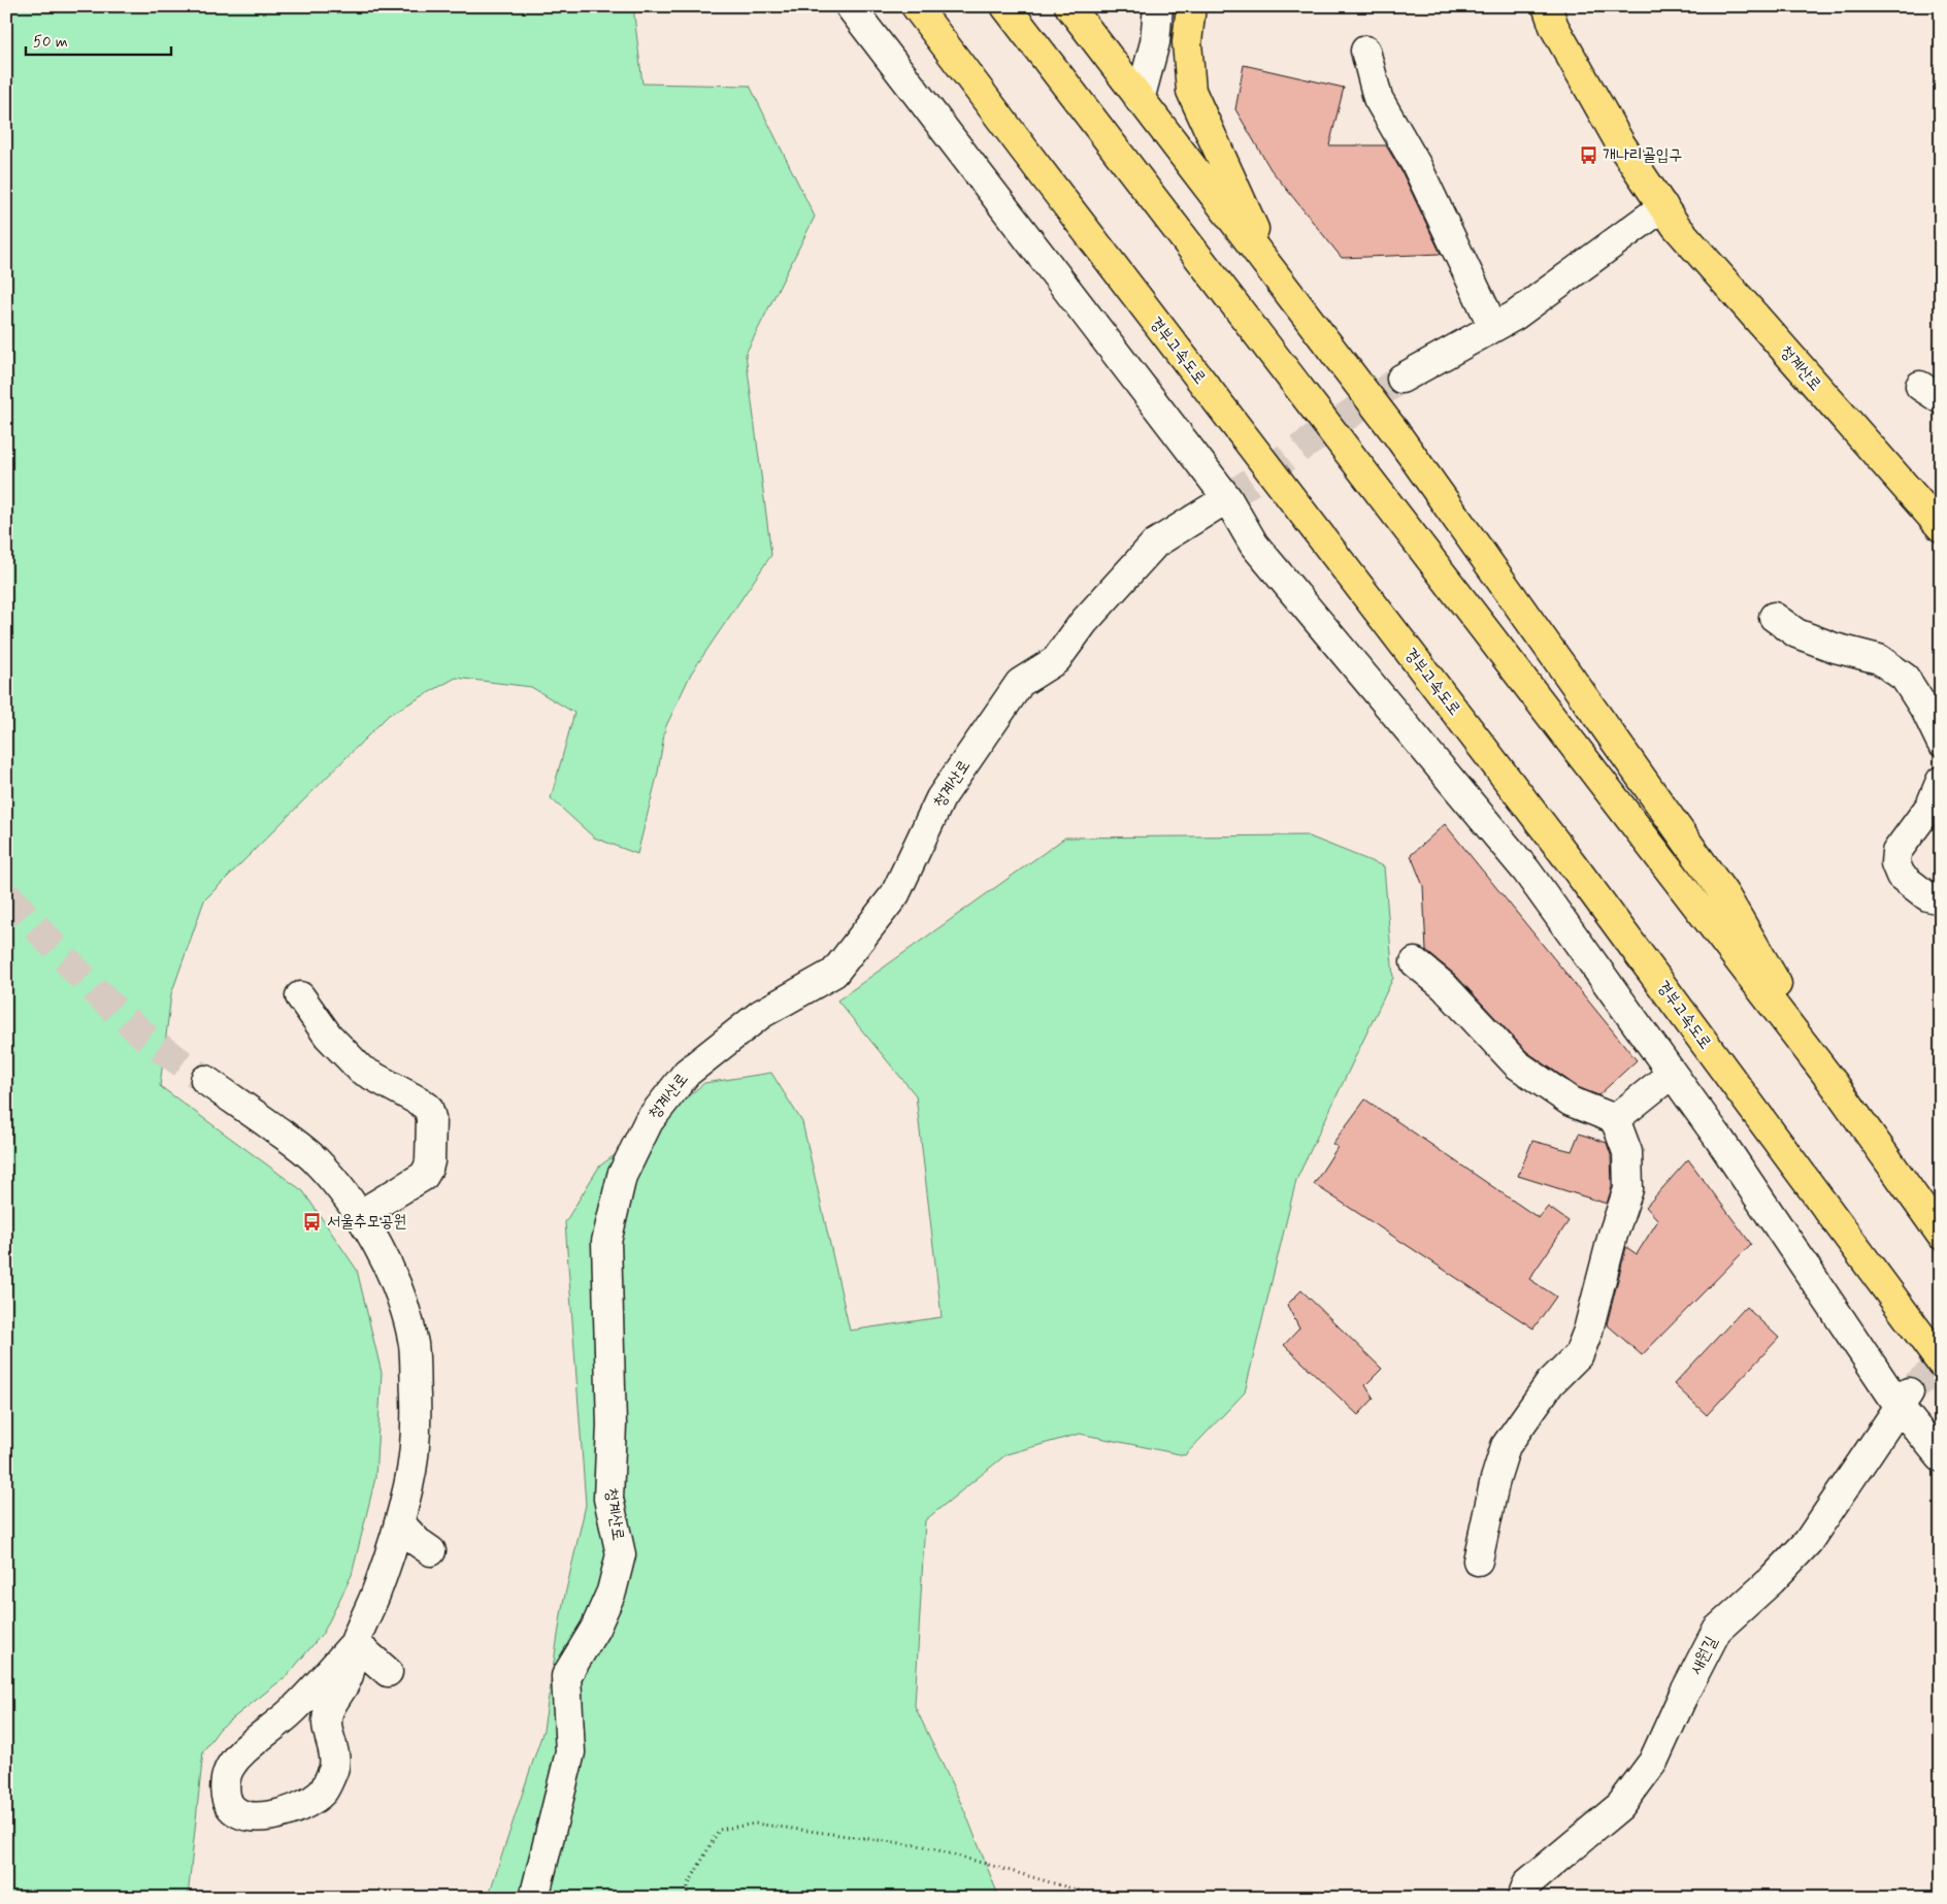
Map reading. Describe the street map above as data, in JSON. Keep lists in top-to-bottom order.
{
  "streets": {
    "main road": ["경부고속도로", "청계산로"],
    "street": ["새원길"]
  },
  "places": {
    "bus stop": ["개나리골입구", "서울추모공원"]
  },
  "scale_bar": "50 m"
}
